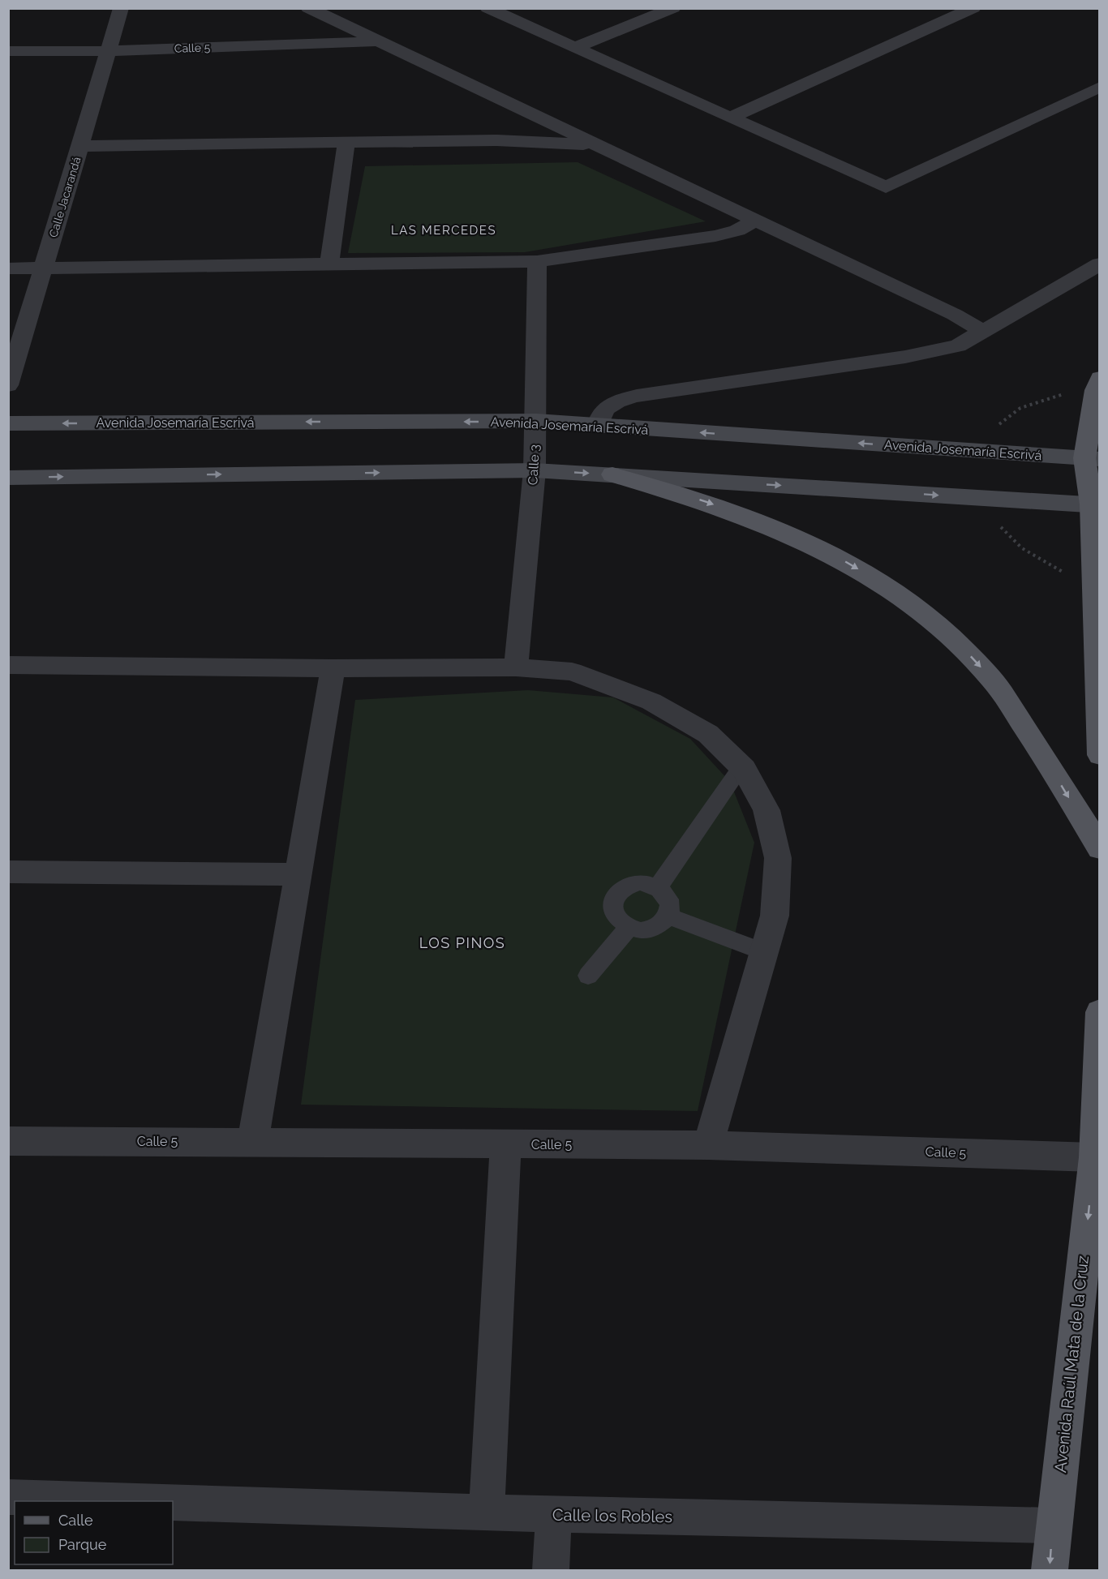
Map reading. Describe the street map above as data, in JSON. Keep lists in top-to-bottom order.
{
  "streets": {
    "main road": ["Avenida Josemaría Escrivá", "Avenida Raúl Mata de la Cruz"],
    "street": [
      "Calle 5",
      "Calle Jacarandá",
      "Calle 3",
      "Calle los Robles"
    ]
  },
  "crossings": [
    ["Calle 5", "Calle Jacarandá"],
    ["Calle 5", "Avenida Raúl Mata de la Cruz"],
    ["Avenida Josemaría Escrivá", "Calle 3"],
    ["Avenida Raúl Mata de la Cruz", "Calle los Robles"]
  ],
  "one_way": ["Avenida Raúl Mata de la Cruz"],
  "districts": ["LAS MERCEDES", "LOS PINOS"],
  "legend": ["Calle", "Parque"]
}
